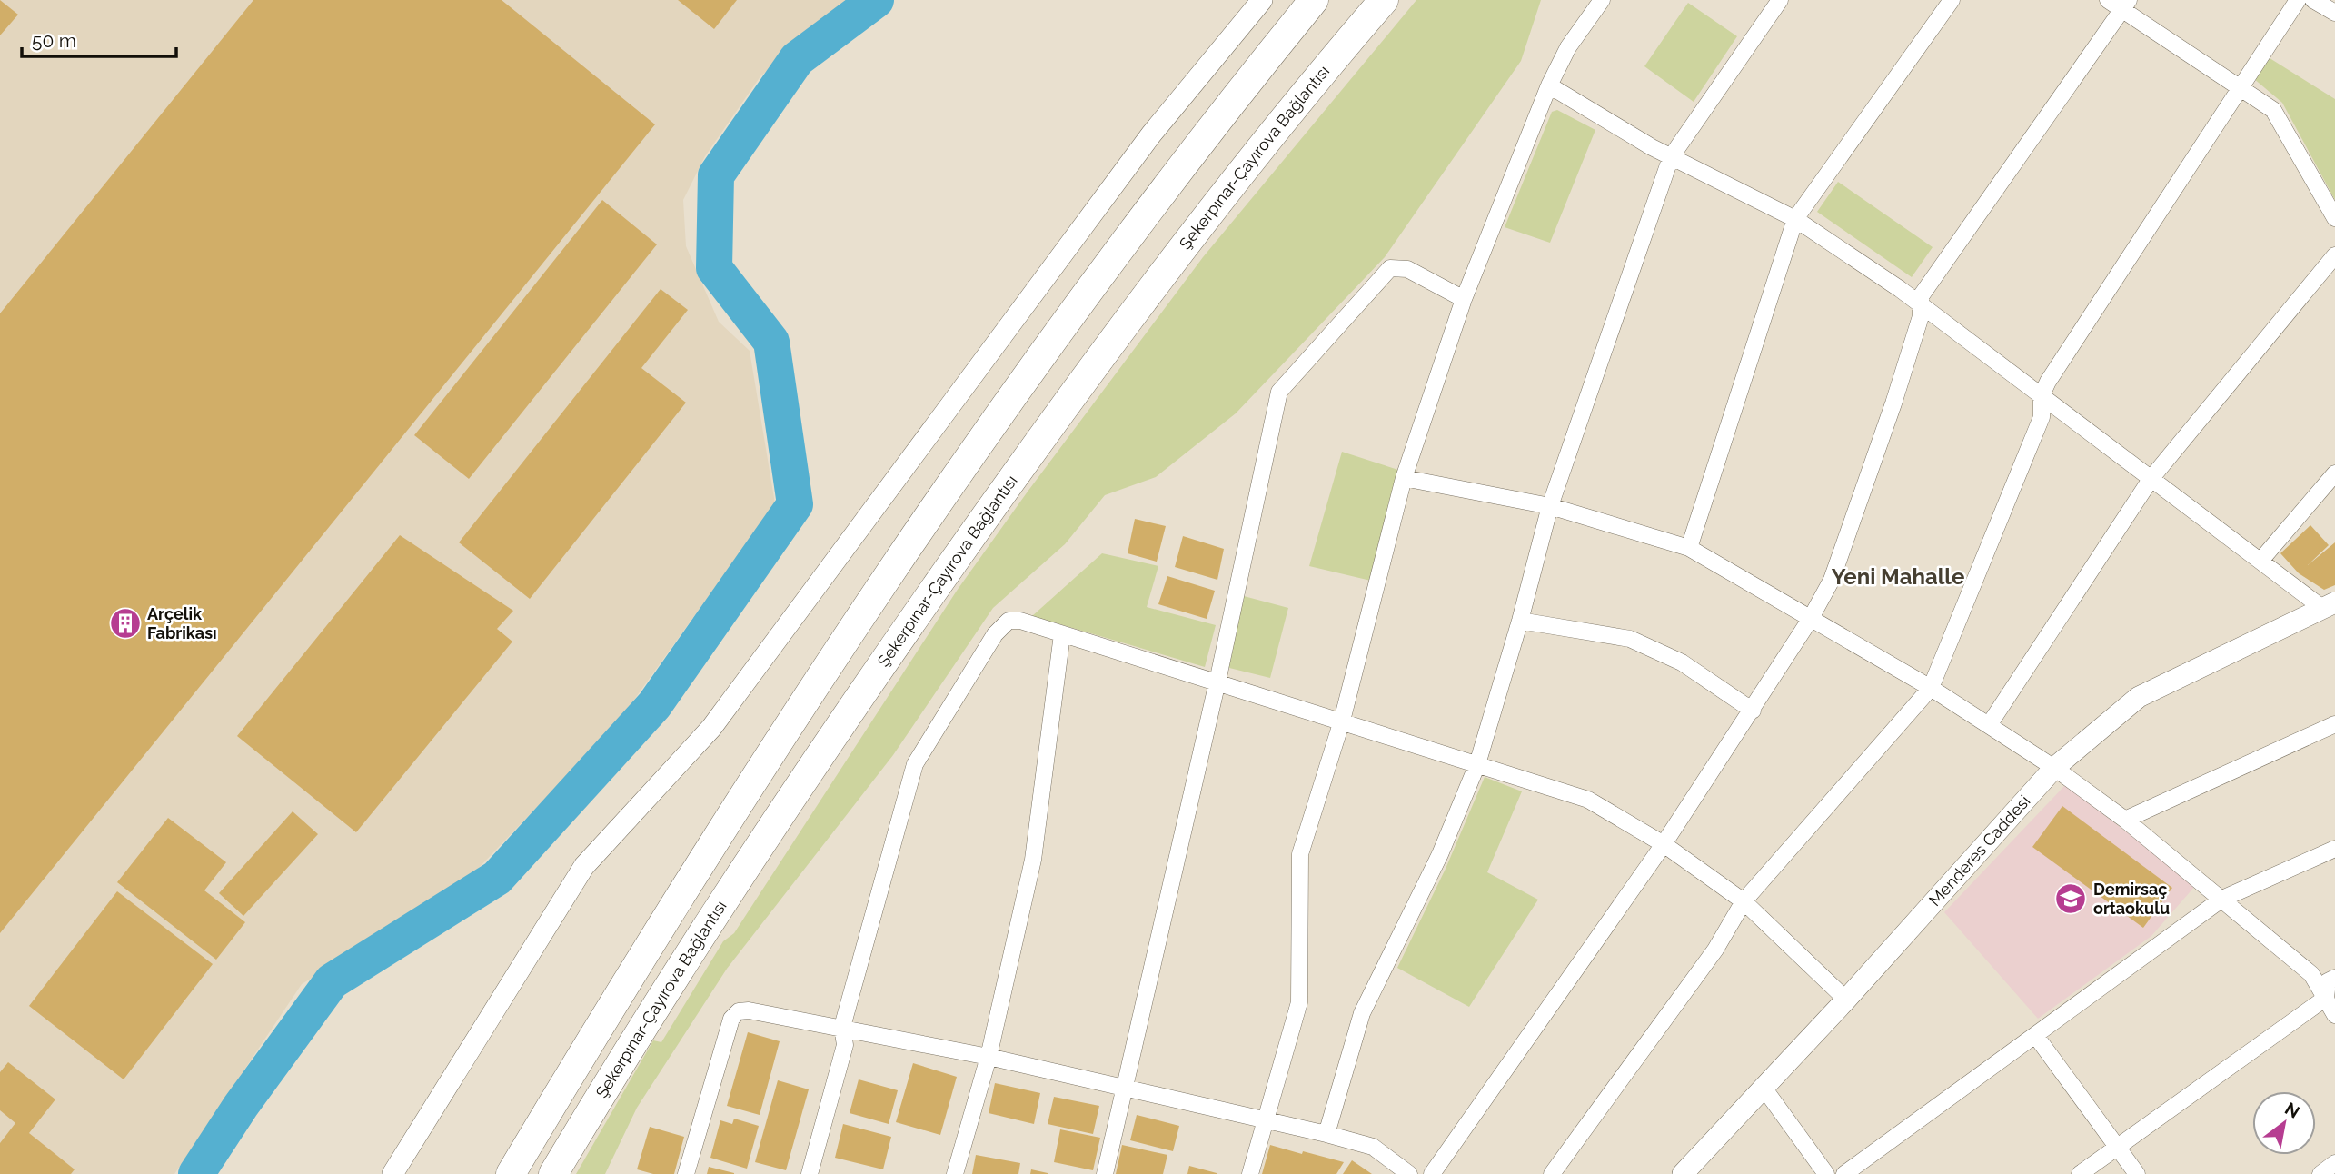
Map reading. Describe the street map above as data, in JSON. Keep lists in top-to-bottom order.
{
  "streets": {
    "highway": ["Şekerpınar-Çayırova Bağlantısı"],
    "street": ["Menderes Caddesi"]
  },
  "districts": ["Yeni Mahalle"],
  "places": {
    "building": ["Arçelik Fabrikası"],
    "school or university": ["Demirsaç ortaokulu"]
  },
  "scale_bar": "50 m",
  "north": "top right"
}
